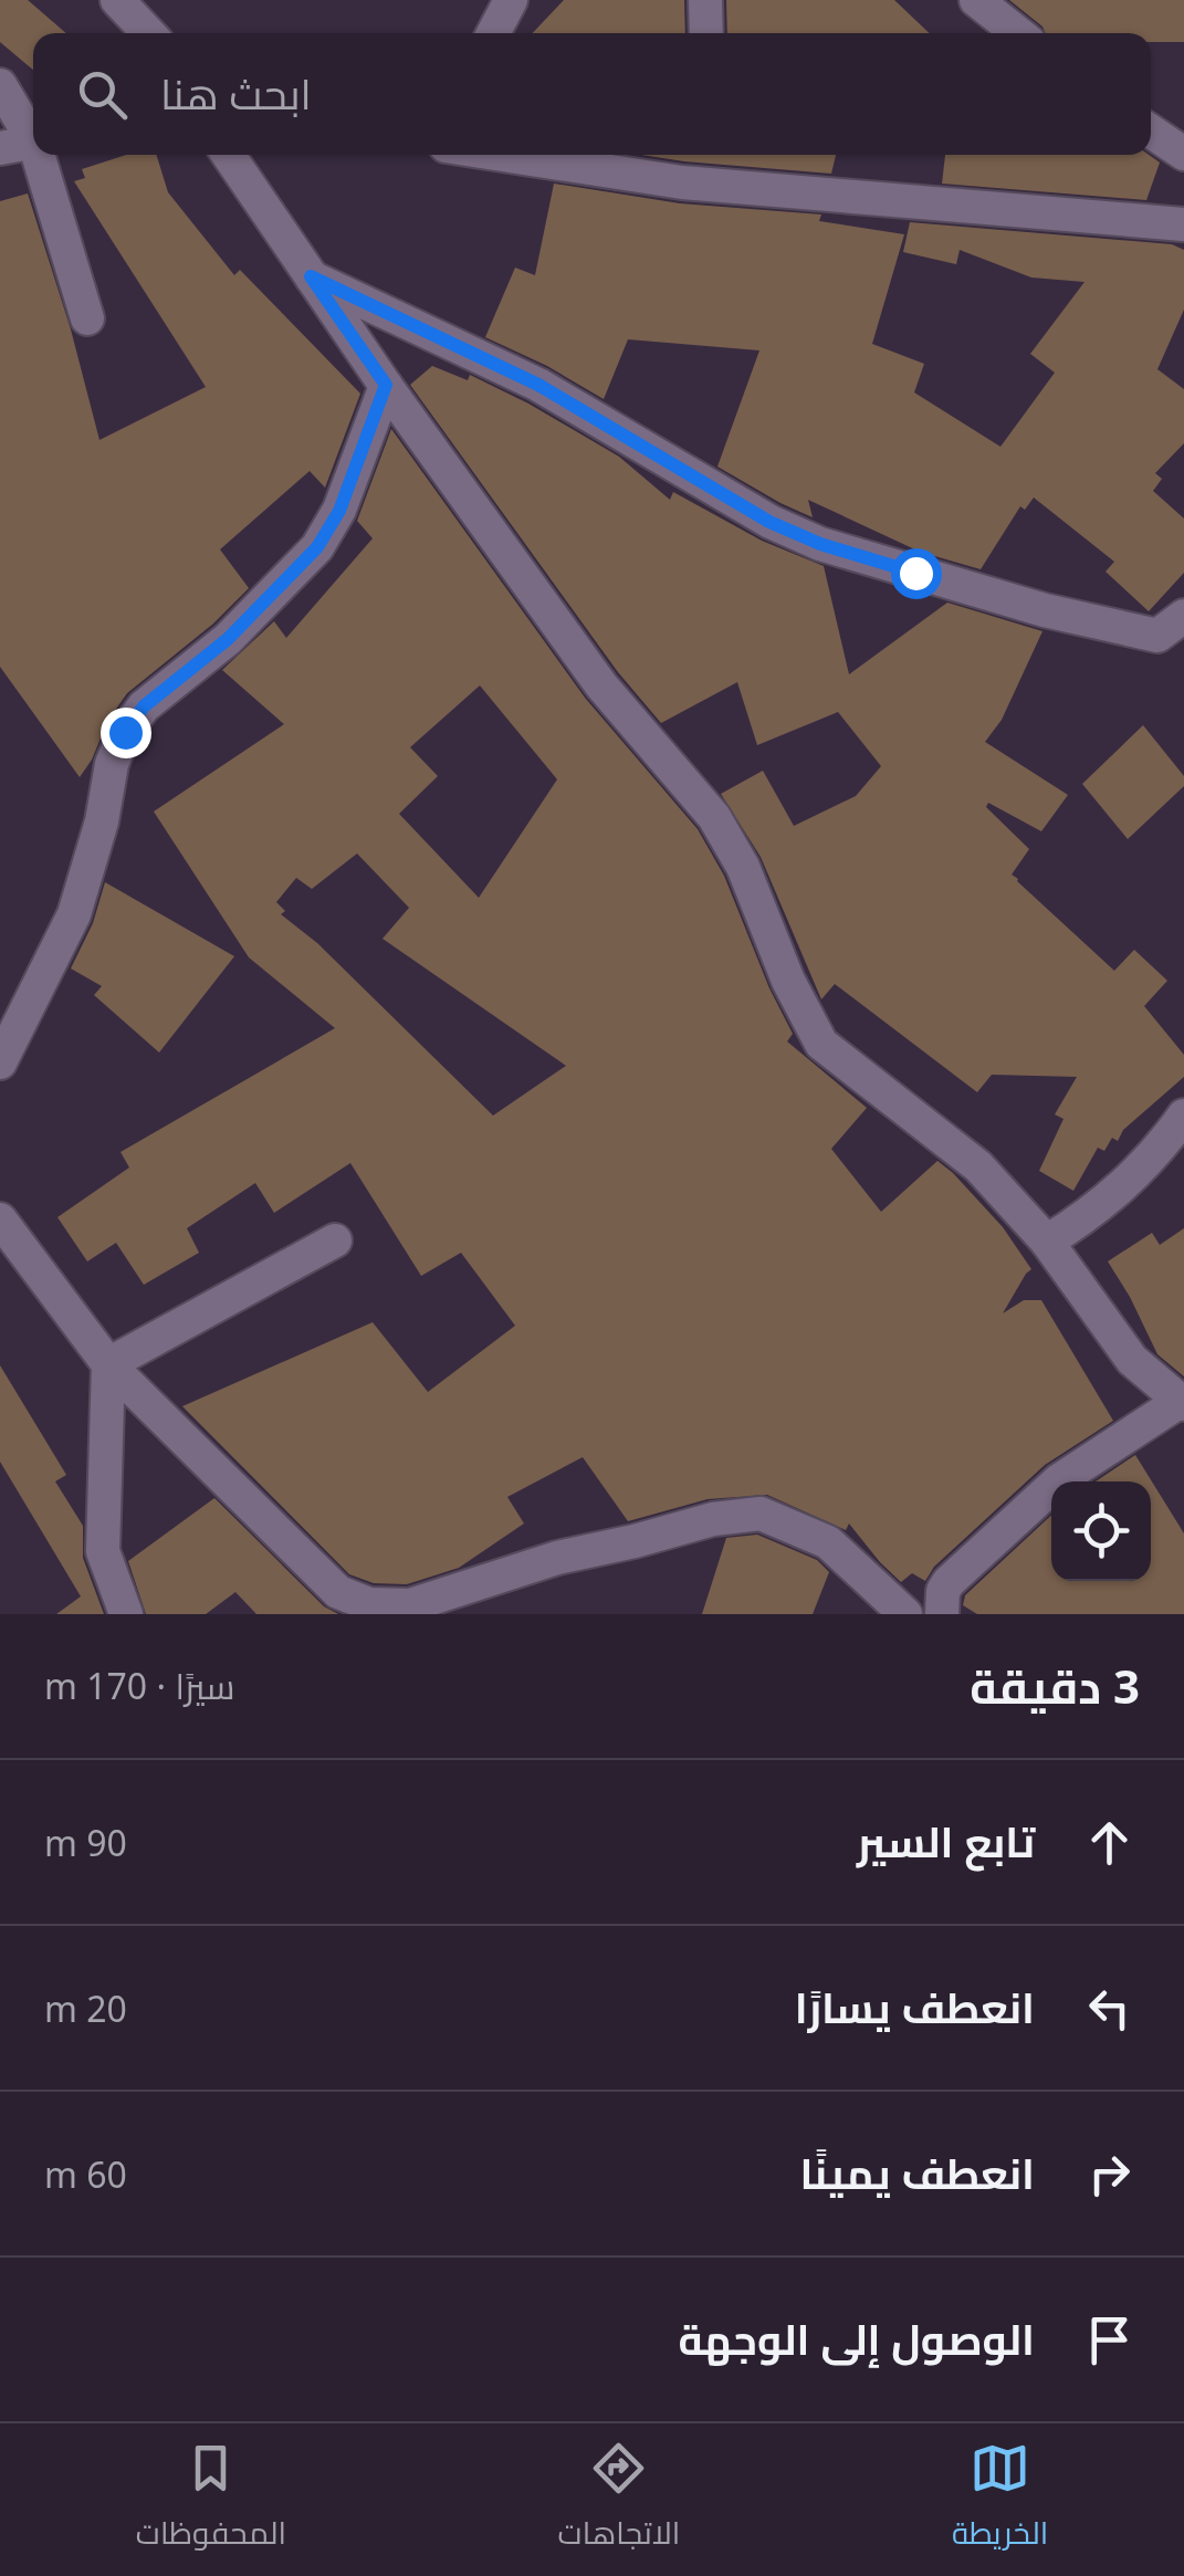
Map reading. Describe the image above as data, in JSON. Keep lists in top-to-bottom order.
{
  "page": {
    "search": "ابحث هنا",
    "heading": ["3 دقيقة", "سيرًا · 170 m"],
    "list": [
      ["تابع السير", "90 m"],
      ["انعطف يسارًا", "20 m"],
      ["انعطف يمينًا", "60 m"],
      "الوصول إلى الوجهة"
    ],
    "nav": ["الخريطة", "الاتجاهات", "المحفوظات"]
  }
}
